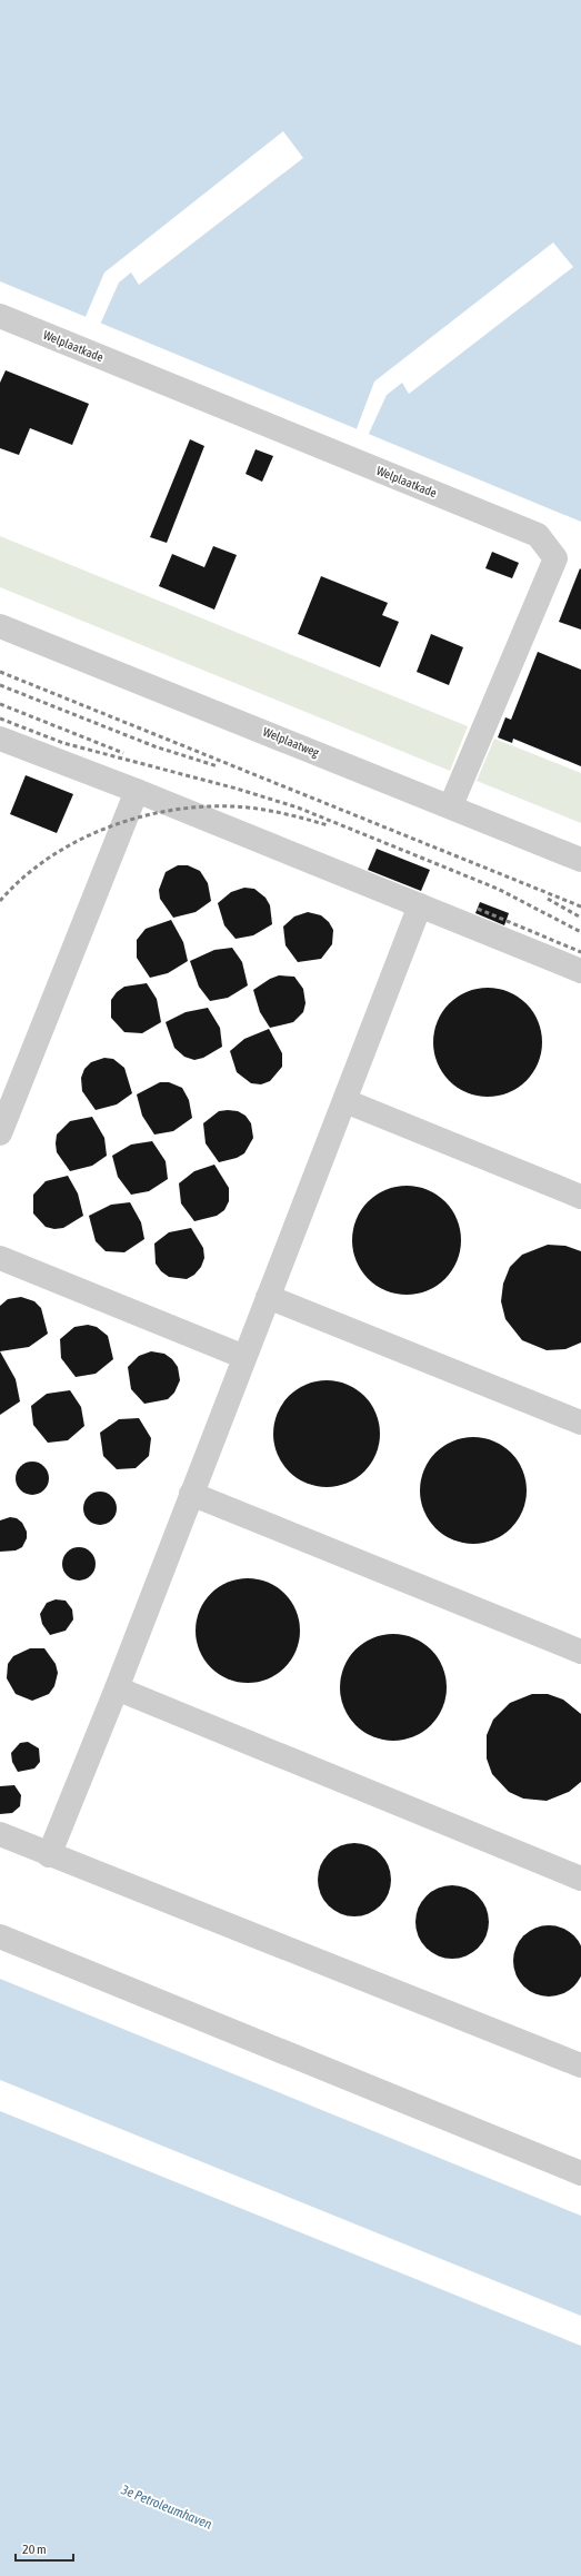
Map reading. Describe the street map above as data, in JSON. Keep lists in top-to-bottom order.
{
  "streets": {
    "street": ["Welplaatkade", "Welplaatweg"]
  },
  "crossings": [
    ["Welplaatkade", "Welplaatweg"]
  ],
  "water": ["3e Petroleumhaven"],
  "scale_bar": "20 m"
}
